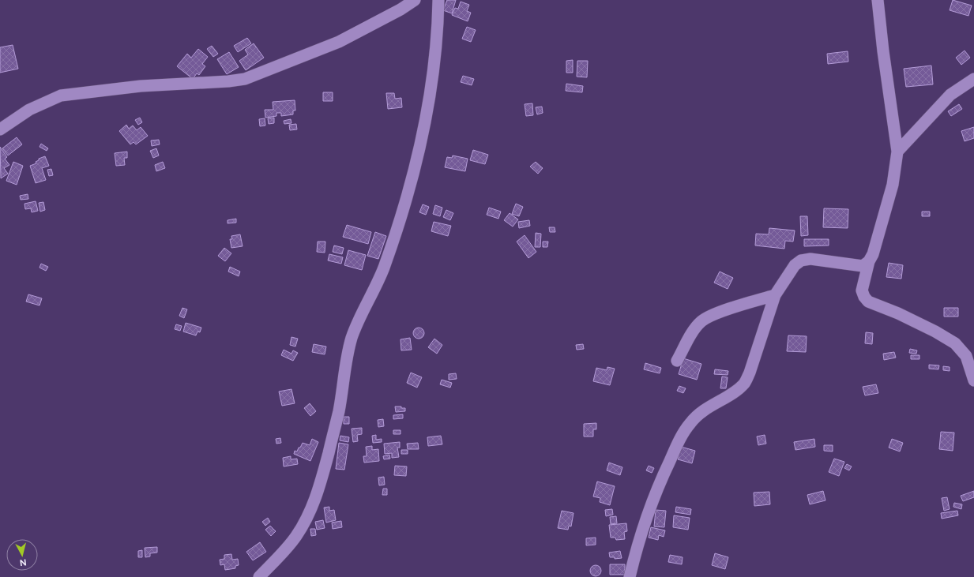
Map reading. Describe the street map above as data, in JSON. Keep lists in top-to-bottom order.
{
  "north": "bottom"
}
